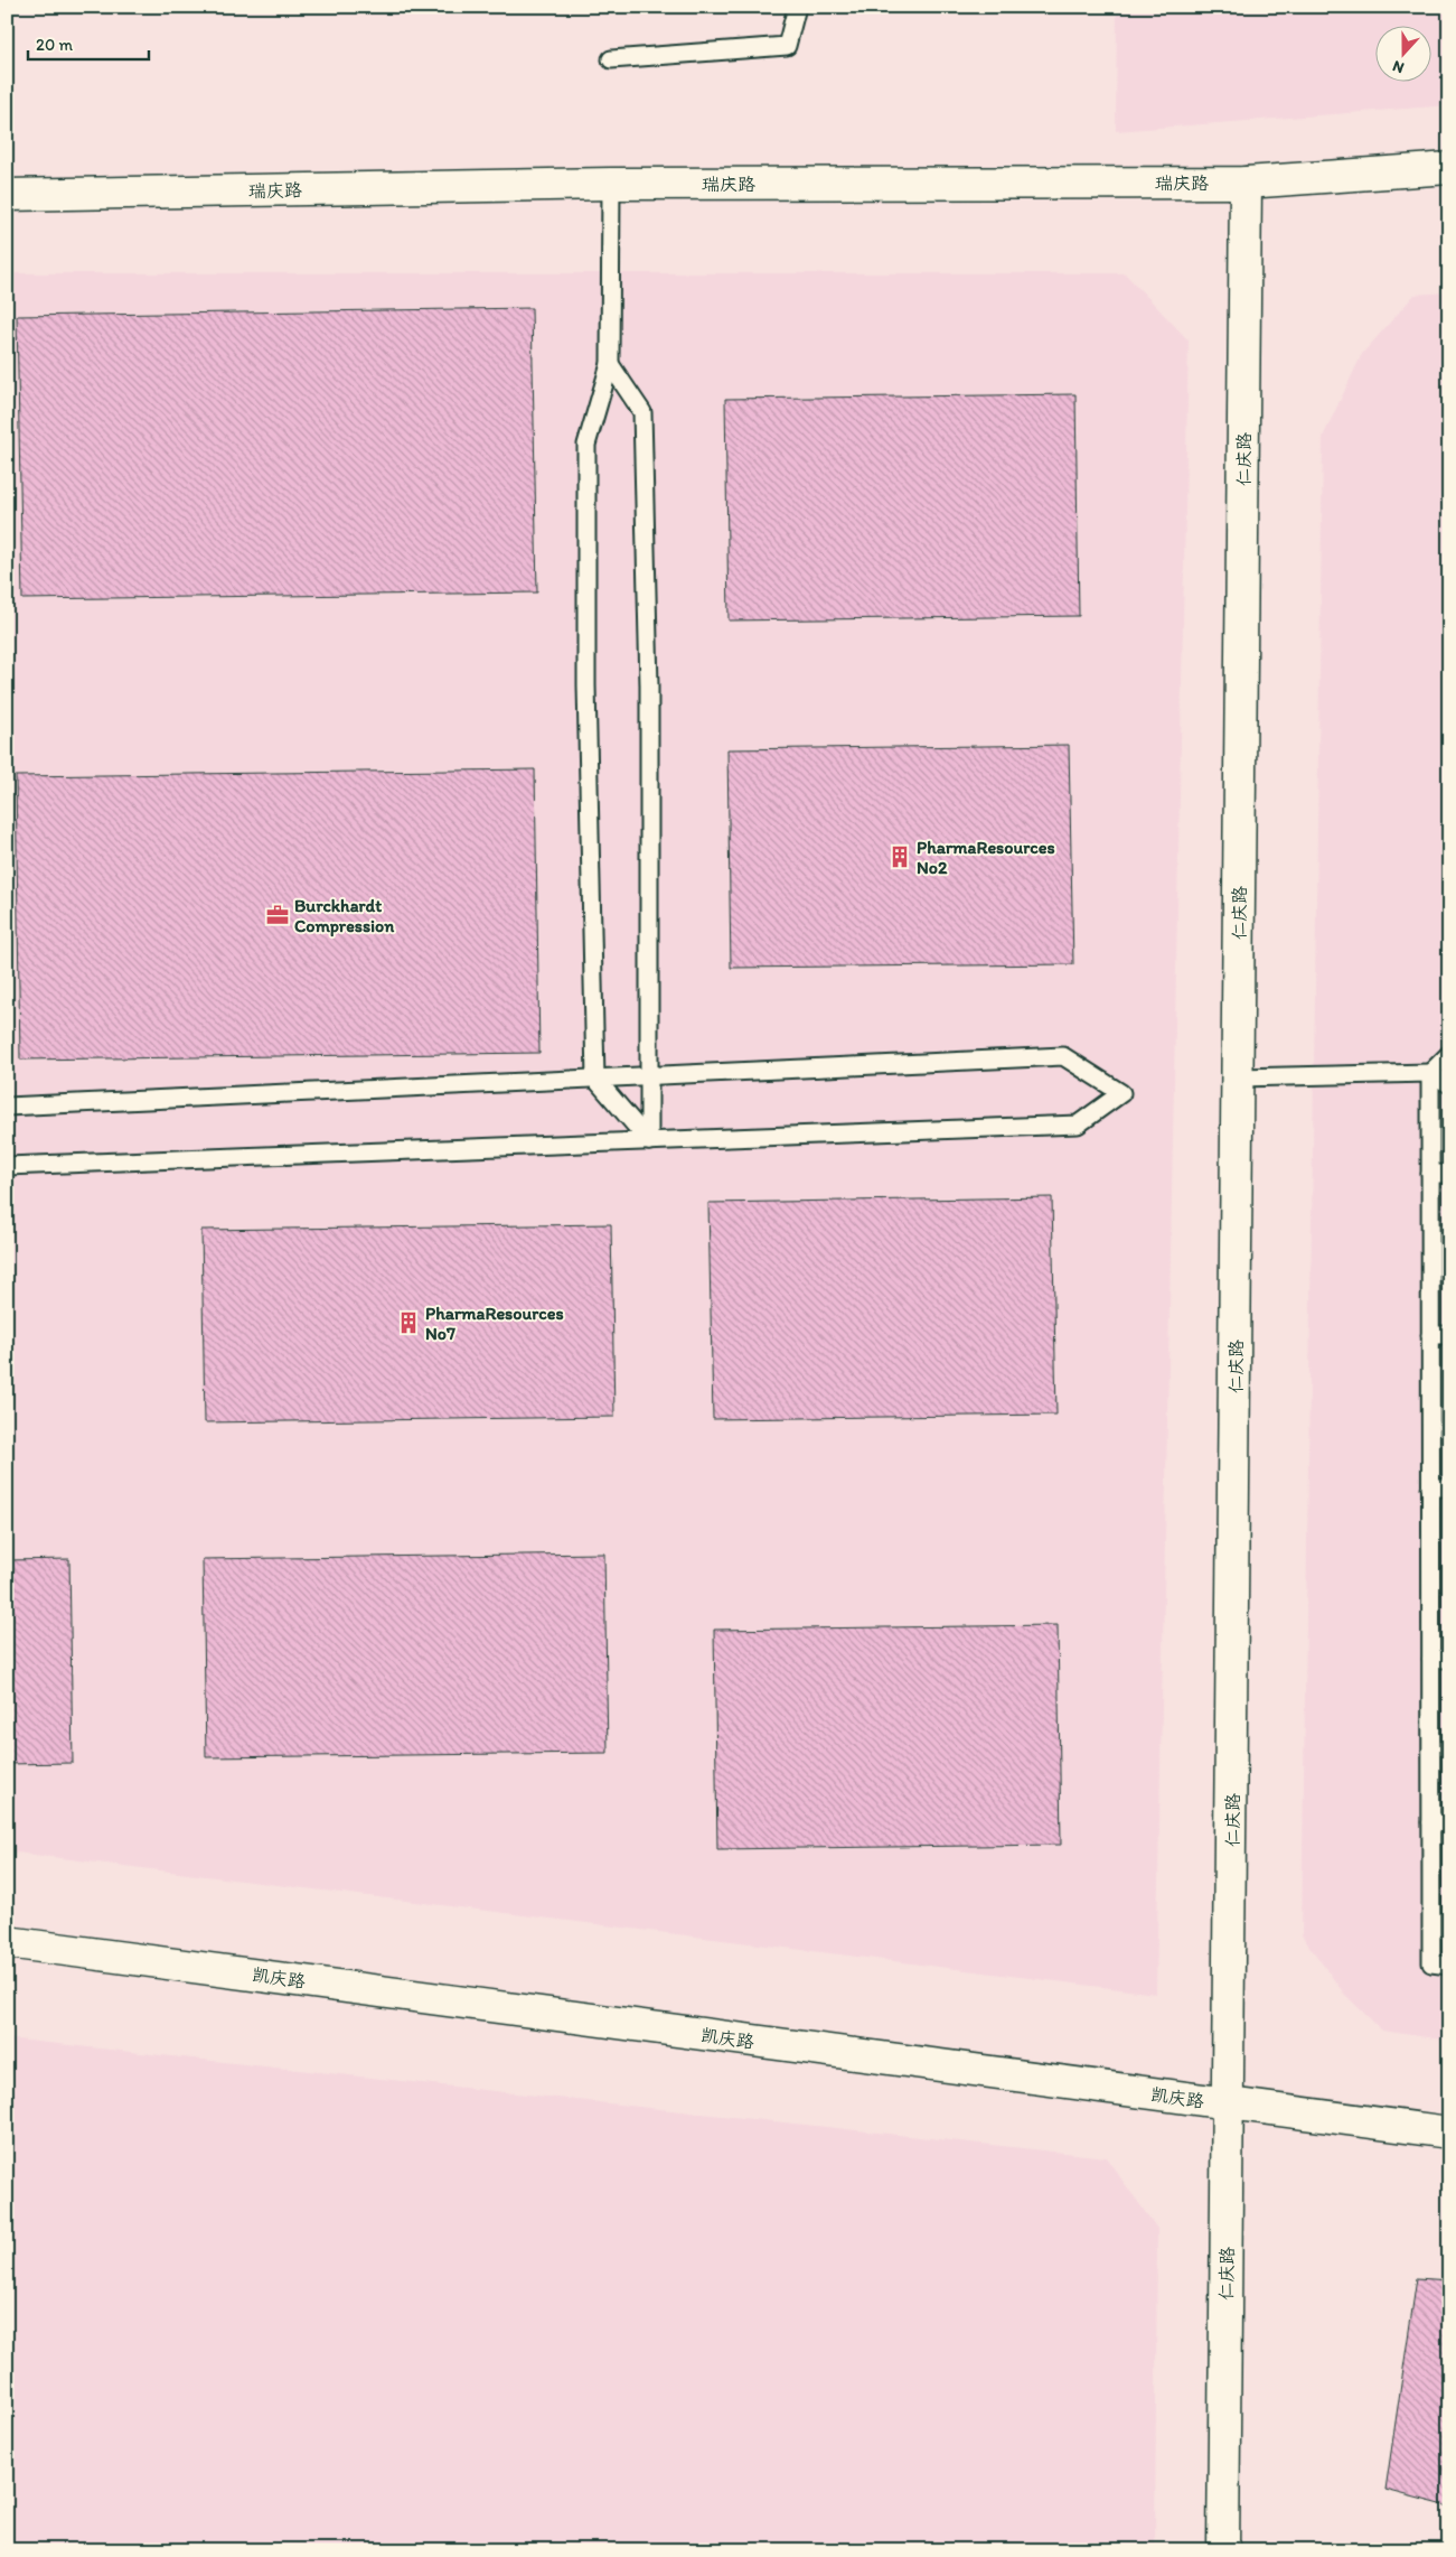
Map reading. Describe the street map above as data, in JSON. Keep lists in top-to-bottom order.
{
  "streets": {
    "street": ["瑞庆路", "仁庆路", "凯庆路"]
  },
  "crossings": [
    ["瑞庆路", "仁庆路"],
    ["仁庆路", "凯庆路"]
  ],
  "places": {
    "building": ["PharmaResources No2", "PharmaResources No7"],
    "office": ["Burckhardt Compression"]
  },
  "scale_bar": "20 m",
  "north": "bottom"
}
